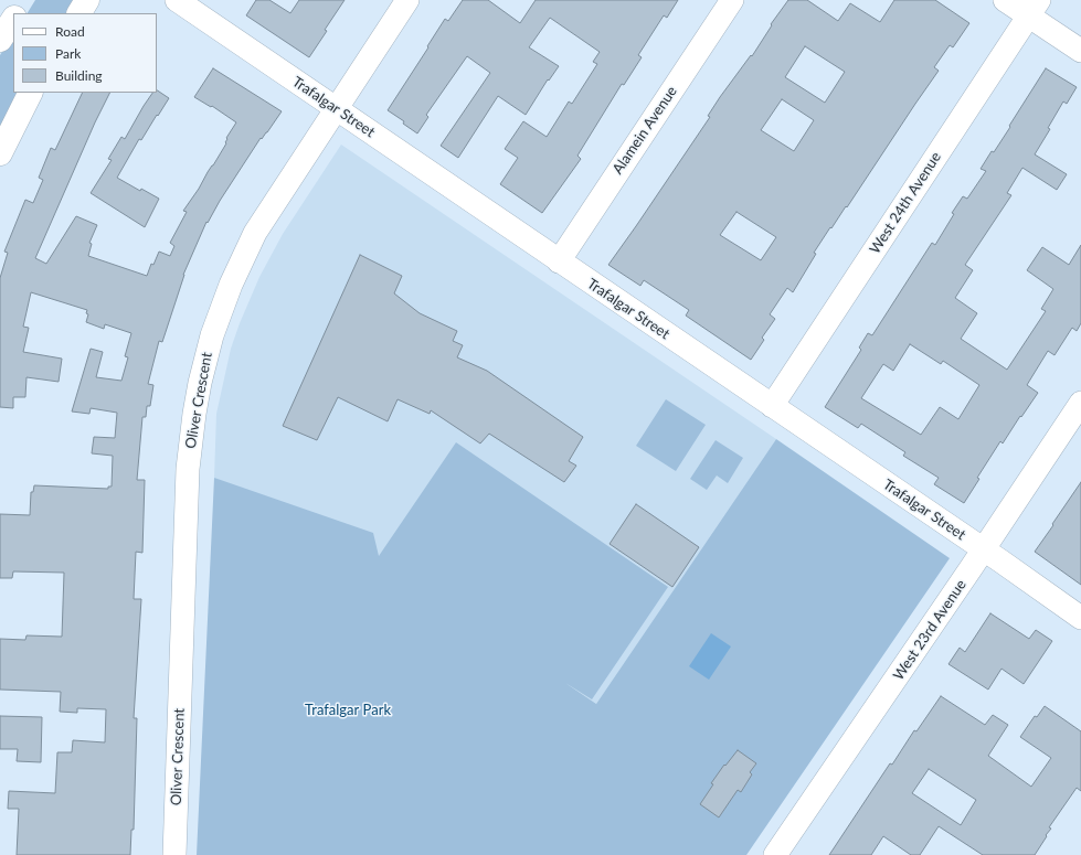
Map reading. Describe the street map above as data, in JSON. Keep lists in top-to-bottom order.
{
  "streets": {
    "street": [
      "Trafalgar Street",
      "Alamein Avenue",
      "West 24th Avenue",
      "Oliver Crescent",
      "West 23rd Avenue"
    ]
  },
  "crossings": [
    ["Trafalgar Street", "Alamein Avenue"],
    ["Trafalgar Street", "West 24th Avenue"],
    ["Trafalgar Street", "Oliver Crescent"],
    ["Trafalgar Street", "West 23rd Avenue"]
  ],
  "parks": ["Trafalgar Park"],
  "legend": ["Road", "Park", "Building"]
}
